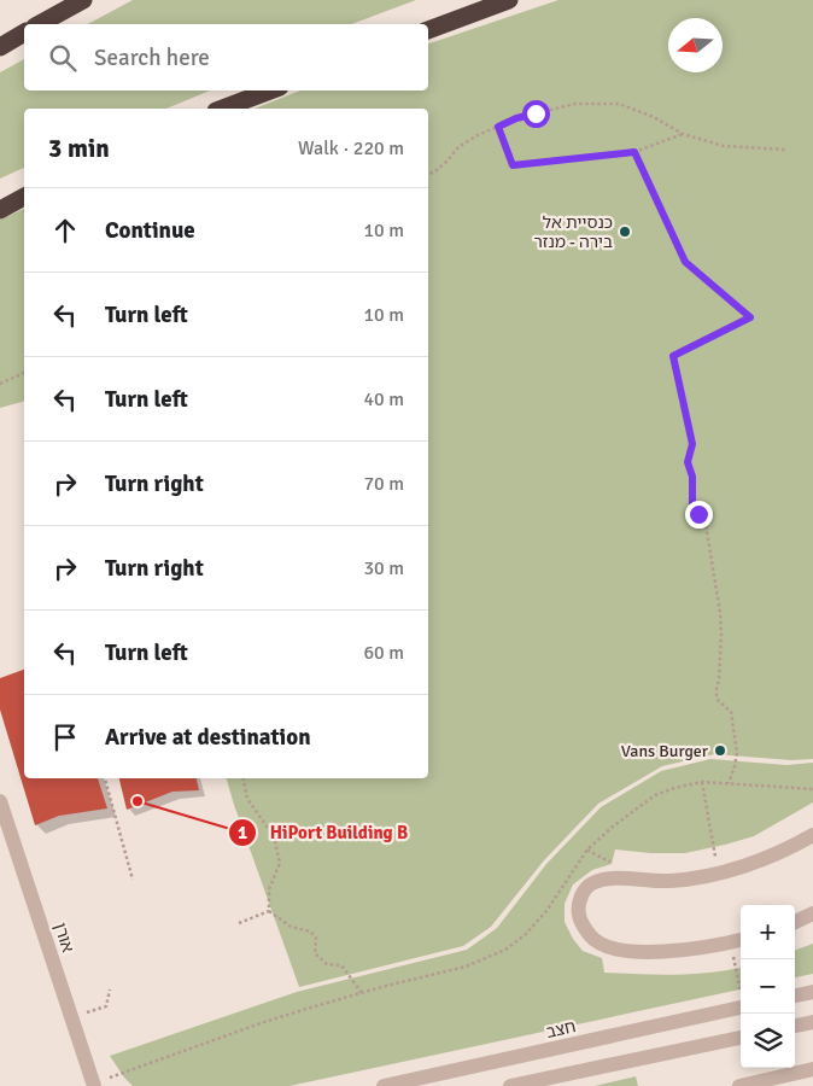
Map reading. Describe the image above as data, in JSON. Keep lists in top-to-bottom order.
{
  "streets": {
    "street": ["אורן", "חצב"]
  },
  "places": ["כנסיית אל בירה - מנזר", "Vans Burger", "HiPort Building B"],
  "north": "left",
  "page": {
    "search": "Search here",
    "heading": ["3 min", "Walk · 220 m"],
    "list": [
      ["Continue", "10 m"],
      ["Turn left", "10 m"],
      ["Turn left", "40 m"],
      ["Turn right", "70 m"],
      ["Turn right", "30 m"],
      ["Turn left", "60 m"],
      "Arrive at destination"
    ],
    "map_buttons": ["+", "−"]
  }
}
